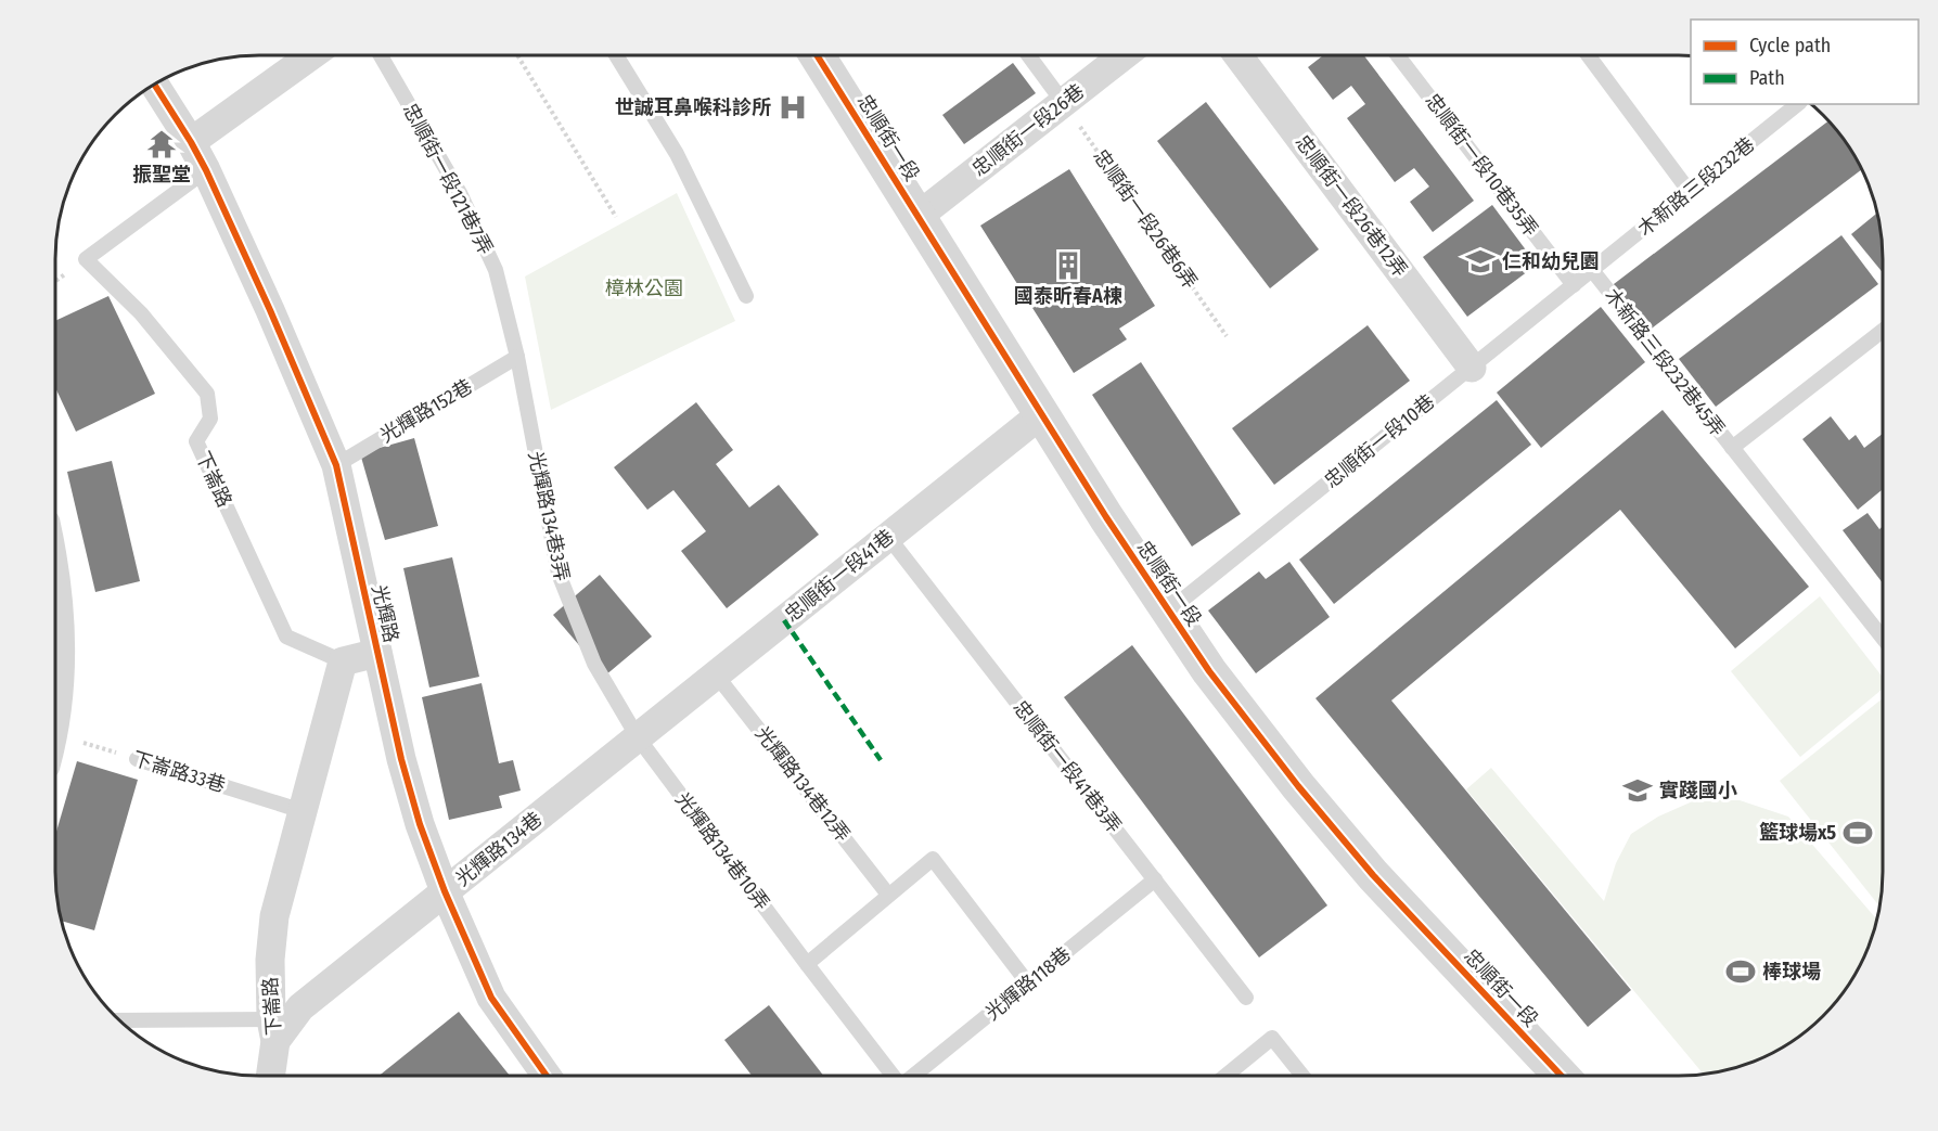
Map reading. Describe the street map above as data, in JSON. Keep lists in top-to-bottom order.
{
  "streets": {
    "street": [
      "忠順街一段26巷",
      "忠順街一段",
      "忠順街一段26巷12弄",
      "下崙路",
      "忠順街一段41巷",
      "光輝路",
      "光輝路134巷"
    ],
    "lane": [
      "忠順街一段10巷35弄",
      "忠順街一段121巷7弄",
      "木新路三段232巷",
      "木新路三段232巷45弄",
      "光輝路152巷",
      "忠順街一段10巷",
      "光輝路134巷3弄",
      "忠順街一段41巷3弄",
      "下崙路33巷",
      "光輝路134巷12弄",
      "光輝路134巷10弄",
      "光輝路118巷"
    ],
    "path": ["忠順街一段26巷6弄"]
  },
  "crossings": [
    ["忠順街一段26巷", "忠順街一段"],
    ["忠順街一段26巷", "忠順街一段26巷6弄"],
    ["忠順街一段", "忠順街一段10巷"],
    ["忠順街一段", "忠順街一段41巷"],
    ["忠順街一段10巷35弄", "忠順街一段10巷"],
    ["忠順街一段121巷7弄", "光輝路152巷"],
    ["忠順街一段121巷7弄", "光輝路134巷3弄"],
    ["木新路三段232巷", "木新路三段232巷45弄"],
    ["木新路三段232巷", "忠順街一段10巷"],
    ["忠順街一段26巷12弄", "忠順街一段10巷"],
    ["木新路三段232巷45弄", "忠順街一段10巷"],
    ["光輝路152巷", "光輝路134巷3弄"],
    ["光輝路152巷", "光輝路"],
    ["下崙路", "光輝路"],
    ["下崙路", "下崙路33巷"],
    ["下崙路", "光輝路134巷"],
    ["光輝路134巷3弄", "忠順街一段41巷"],
    ["光輝路134巷3弄", "光輝路134巷"],
    ["光輝路134巷3弄", "光輝路134巷10弄"],
    ["忠順街一段41巷", "忠順街一段41巷3弄"],
    ["忠順街一段41巷", "光輝路134巷12弄"],
    ["忠順街一段41巷", "光輝路134巷"],
    ["忠順街一段41巷", "光輝路134巷10弄"],
    ["光輝路", "光輝路134巷"],
    ["忠順街一段41巷3弄", "光輝路118巷"],
    ["光輝路134巷", "光輝路134巷10弄"]
  ],
  "parks": ["樟林公園"],
  "places": {
    "hospital": ["世誠耳鼻喉科診所"],
    "temple": ["振聖堂"],
    "school or university": ["仁和幼兒園", "實踐國小"],
    "building": ["國泰昕春A棟"],
    "sports": ["籃球場x5", "棒球場"]
  },
  "legend": ["Cycle path", "Path"]
}
